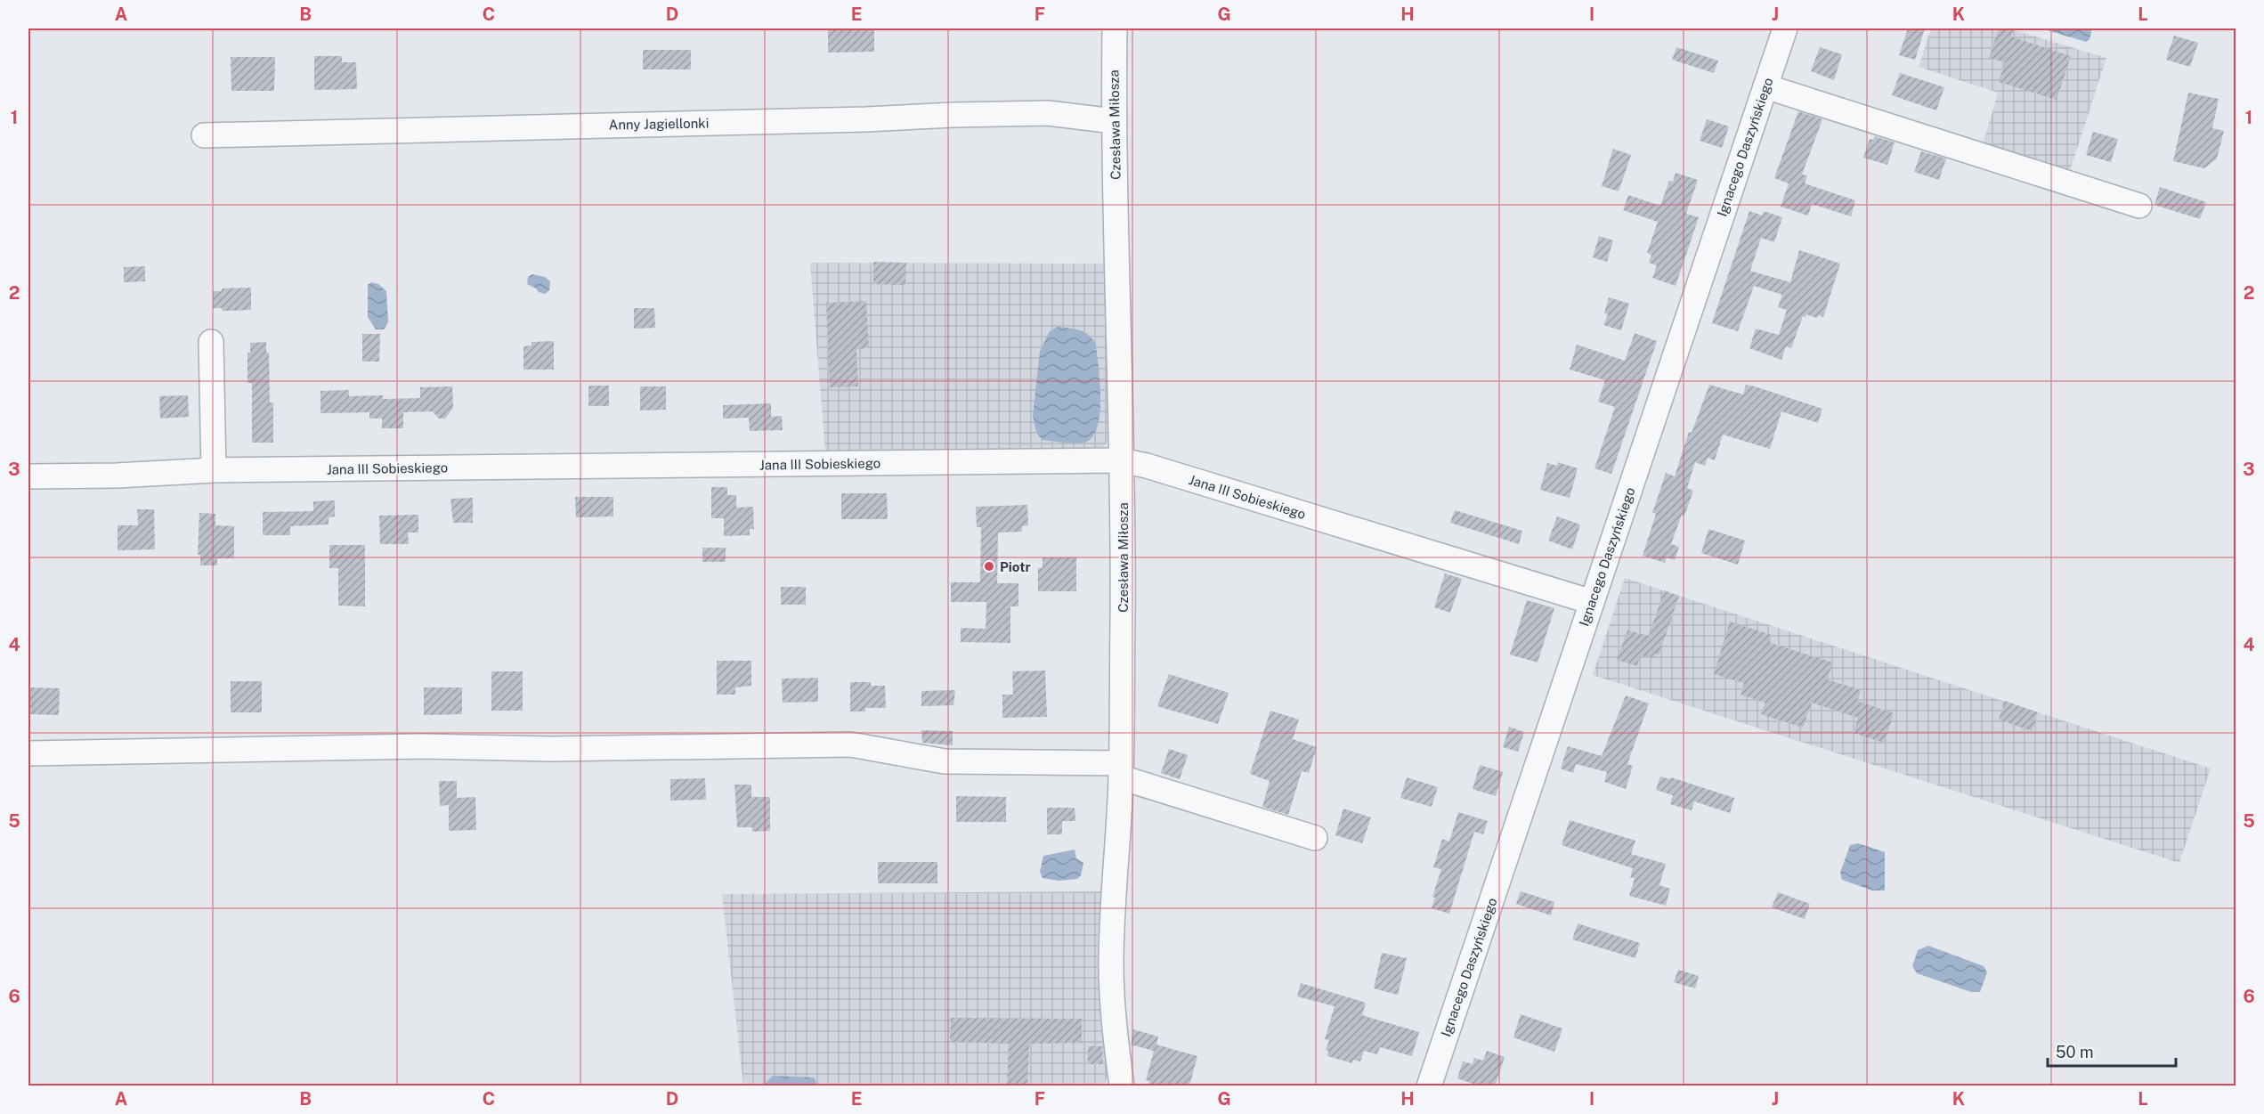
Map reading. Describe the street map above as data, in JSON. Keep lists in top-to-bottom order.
{
  "streets": {
    "street": [
      "Anny Jagiellonki",
      "Czesława Miłosza",
      "Ignacego Daszyńskiego",
      "Jana III Sobieskiego"
    ]
  },
  "crossings": [
    ["Anny Jagiellonki", "Czesława Miłosza"],
    ["Czesława Miłosza", "Jana III Sobieskiego"],
    ["Ignacego Daszyńskiego", "Jana III Sobieskiego"]
  ],
  "places": ["Piotr"],
  "scale_bar": "50 m",
  "grid": {
    "columns": [
      "A",
      "B",
      "C",
      "D",
      "E",
      "F",
      "G",
      "H",
      "I",
      "J",
      "K",
      "L"
    ],
    "rows": [
      "1",
      "2",
      "3",
      "4",
      "5",
      "6"
    ]
  }
}
